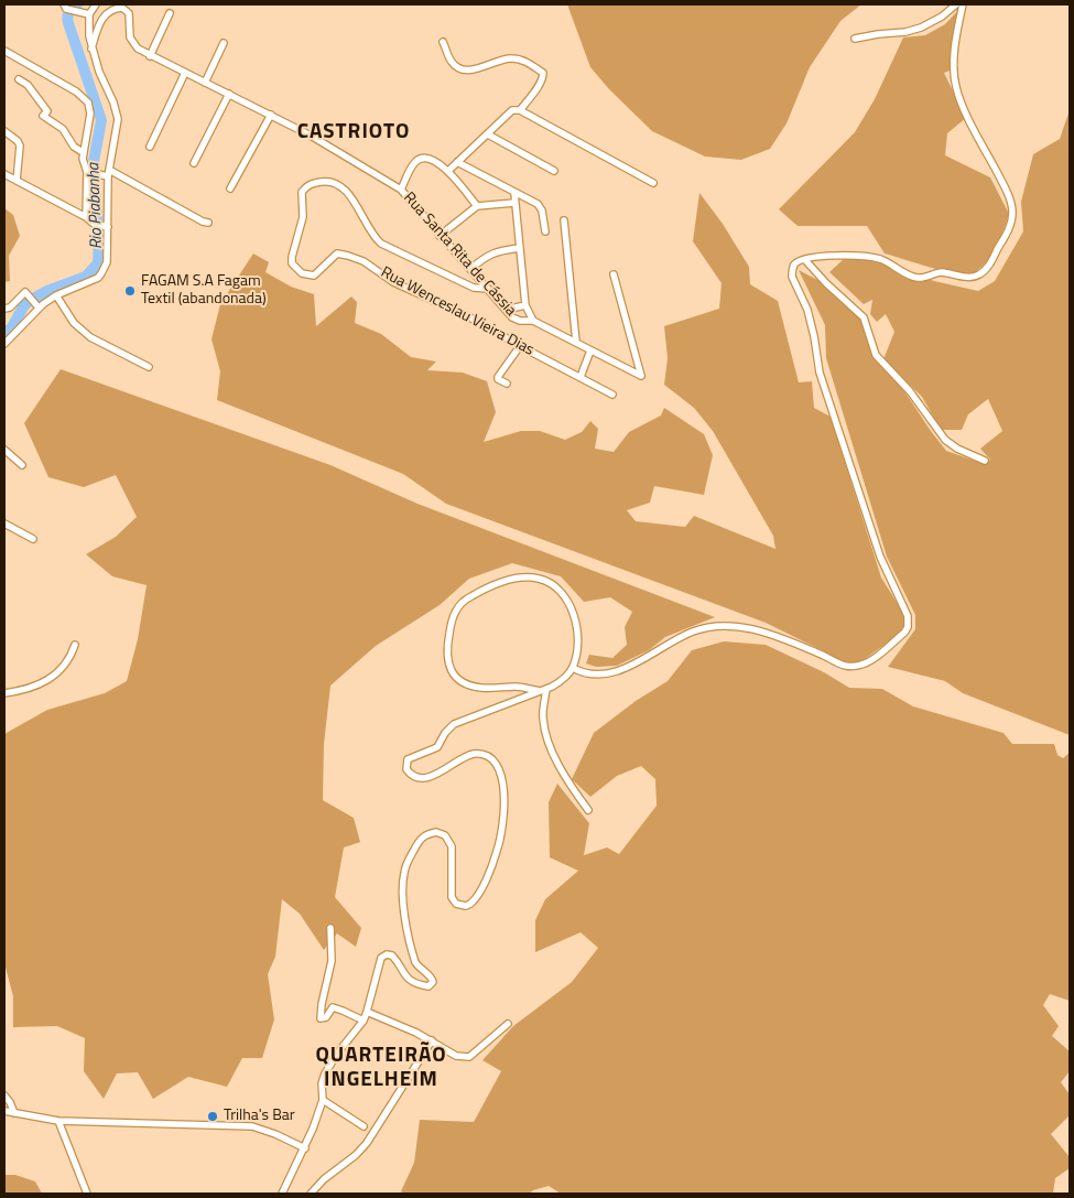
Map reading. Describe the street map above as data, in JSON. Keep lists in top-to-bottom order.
{
  "streets": {
    "street": ["Rua Santa Rita de Cássia", "Rua Wenceslau Vieira Dias"]
  },
  "crossings": [
    ["Rua Santa Rita de Cássia", "Rua Wenceslau Vieira Dias"]
  ],
  "districts": ["CASTRIOTO", "QUARTEIRÃO INGELHEIM"],
  "water": ["Rio Piabanha"],
  "places": ["FAGAM S.A Fagam Textil (abandonada)", "Trilha's Bar"]
}
